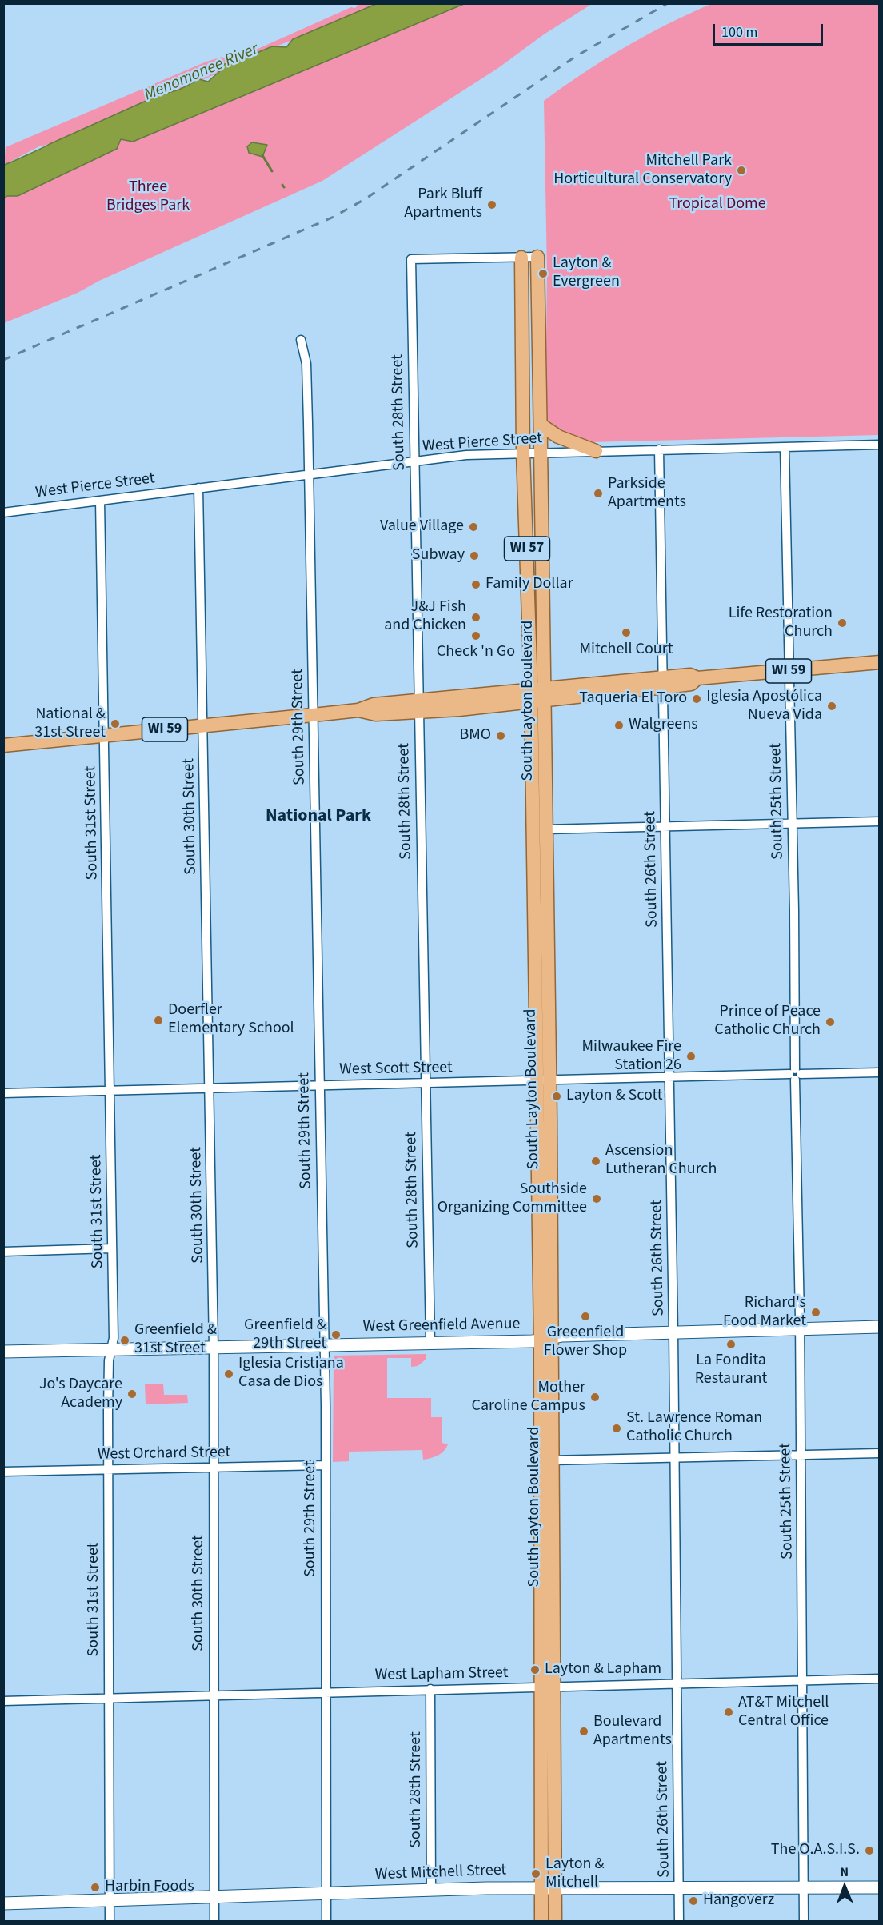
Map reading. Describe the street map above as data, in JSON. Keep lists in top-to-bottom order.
{
  "streets": {
    "main road": [
      "WI 57",
      "WI 59",
      "South Layton Boulevard",
      "West Greenfield Avenue",
      "West Mitchell Street"
    ],
    "street": [
      "South 28th Street",
      "West Pierce Street",
      "South 29th Street",
      "South 25th Street",
      "South 30th Street",
      "South 31st Street",
      "South 26th Street",
      "West Scott Street",
      "West Orchard Street",
      "West Lapham Street"
    ]
  },
  "crossings": [
    ["South 28th Street", "West Pierce Street"],
    ["South 28th Street", "WI 59"],
    ["South 28th Street", "South Layton Boulevard"],
    ["South 28th Street", "West Scott Street"],
    ["South 28th Street", "West Greenfield Avenue"],
    ["South 28th Street", "West Lapham Street"],
    ["South 28th Street", "West Mitchell Street"],
    ["West Pierce Street", "South Layton Boulevard"],
    ["West Pierce Street", "South 29th Street"],
    ["West Pierce Street", "South 25th Street"],
    ["West Pierce Street", "South 30th Street"],
    ["West Pierce Street", "South 31st Street"],
    ["West Pierce Street", "South 26th Street"],
    ["WI 59", "South Layton Boulevard"],
    ["WI 59", "South 29th Street"],
    ["WI 59", "South 25th Street"],
    ["WI 59", "South 30th Street"],
    ["WI 59", "South 31st Street"],
    ["WI 59", "South 26th Street"],
    ["South Layton Boulevard", "West Scott Street"],
    ["South Layton Boulevard", "West Greenfield Avenue"],
    ["South Layton Boulevard", "West Lapham Street"],
    ["South Layton Boulevard", "West Mitchell Street"],
    ["South 29th Street", "West Scott Street"],
    ["South 29th Street", "West Greenfield Avenue"],
    ["South 29th Street", "West Orchard Street"],
    ["South 29th Street", "West Lapham Street"],
    ["South 29th Street", "West Mitchell Street"],
    ["South 25th Street", "West Scott Street"],
    ["South 25th Street", "West Greenfield Avenue"],
    ["South 25th Street", "West Lapham Street"],
    ["South 25th Street", "West Mitchell Street"],
    ["South 30th Street", "West Scott Street"],
    ["South 30th Street", "West Greenfield Avenue"],
    ["South 30th Street", "West Orchard Street"],
    ["South 30th Street", "West Lapham Street"],
    ["South 30th Street", "West Mitchell Street"],
    ["South 31st Street", "West Scott Street"],
    ["South 31st Street", "West Greenfield Avenue"],
    ["South 31st Street", "West Orchard Street"],
    ["South 31st Street", "West Lapham Street"],
    ["South 31st Street", "West Mitchell Street"],
    ["South 26th Street", "West Scott Street"],
    ["South 26th Street", "West Greenfield Avenue"],
    ["South 26th Street", "West Lapham Street"],
    ["South 26th Street", "West Mitchell Street"]
  ],
  "districts": ["National Park"],
  "water": ["Menomonee River"],
  "parks": ["Three Bridges Park", "Tropical Dome"],
  "places": [
    "Mitchell Park Horticultural Conservatory",
    "Park Bluff Apartments",
    "Layton & Evergreen",
    "Parkside Apartments",
    "Value Village",
    "Subway",
    "Family Dollar",
    "J&J Fish and Chicken",
    "Life Restoration Church",
    "Mitchell Court",
    "Check 'n Go",
    "Taqueria El Toro",
    "Iglesia Apostólica Nueva Vida",
    "National & 31st Street",
    "Walgreens",
    "BMO",
    "Doerfler Elementary School",
    "Prince of Peace Catholic Church",
    "Milwaukee Fire Station 26",
    "Layton & Scott",
    "Ascension Lutheran Church",
    "Southside Organizing Committee",
    "Richard's Food Market",
    "Greeenfield Flower Shop",
    "Greenfield & 29th Street",
    "Greenfield & 31st Street",
    "La Fondita Restaurant",
    "Iglesia Cristiana Casa de Dios",
    "Jo's Daycare Academy",
    "Mother Caroline Campus",
    "St. Lawrence Roman Catholic Church",
    "Layton & Lapham",
    "AT&T Mitchell Central Office",
    "Boulevard Apartments",
    "The O.A.S.I.S.",
    "Layton & Mitchell",
    "Harbin Foods",
    "Hangoverz"
  ],
  "scale_bar": "100 m",
  "north": "top"
}
